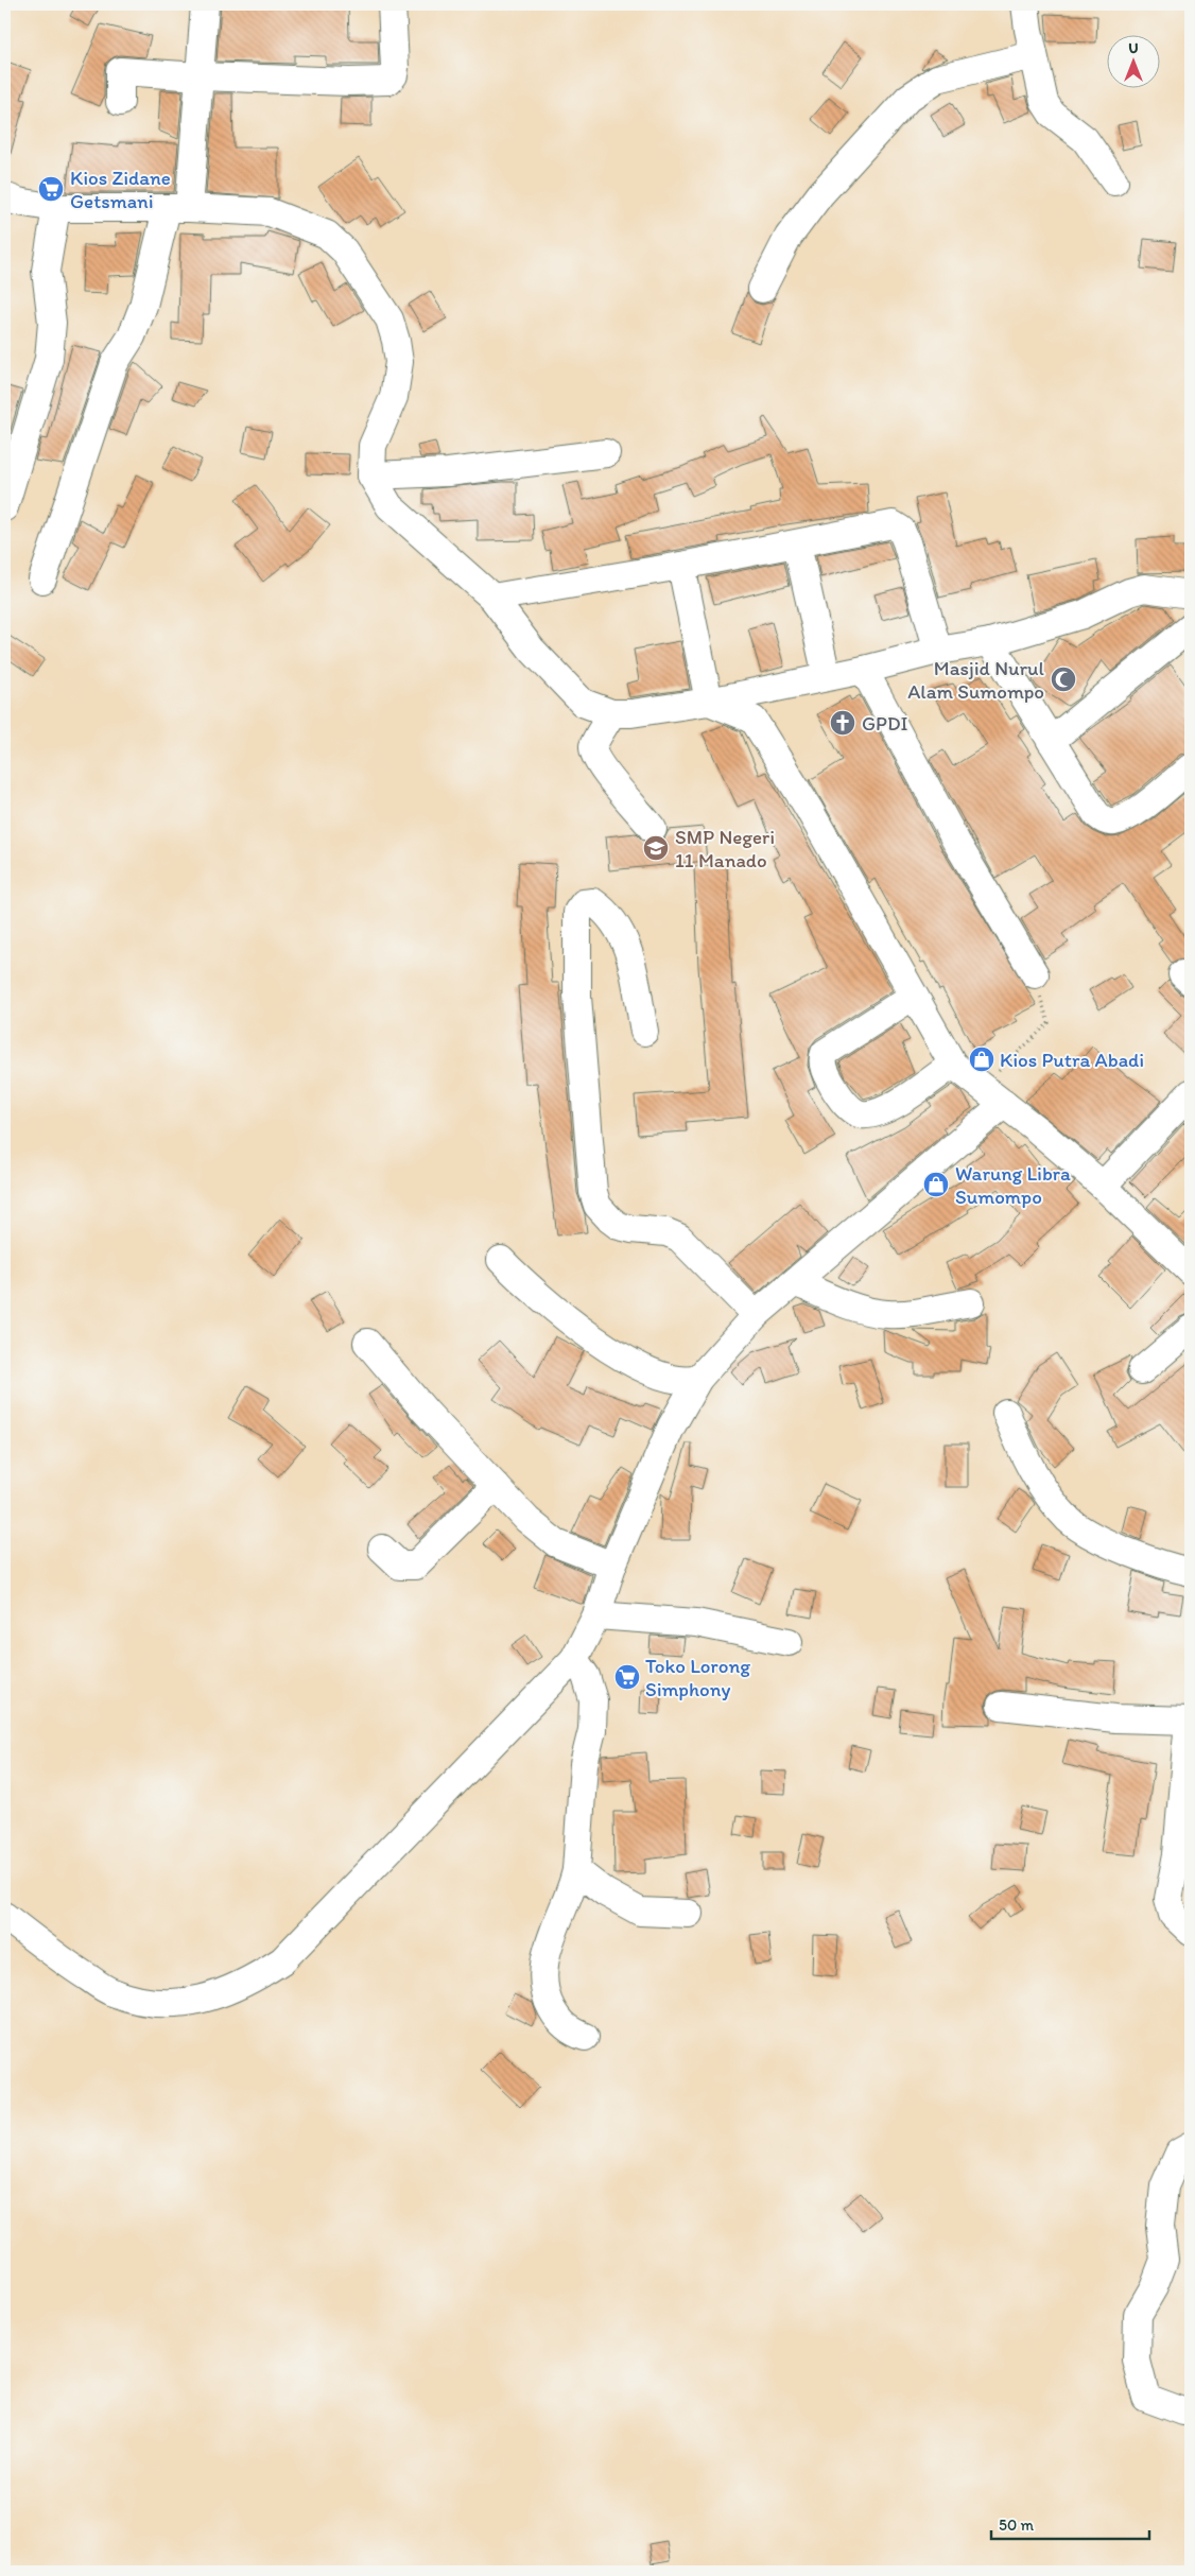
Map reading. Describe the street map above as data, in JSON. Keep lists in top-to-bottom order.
{
  "places": {
    "supermarket": ["Kios Zidane Getsmani", "Toko Lorong Simphony"],
    "mosque": ["Masjid Nurul Alam Sumompo"],
    "church": ["GPDI"],
    "school or university": ["SMP Negeri 11 Manado"],
    "shop": ["Kios Putra Abadi", "Warung Libra Sumompo"]
  },
  "scale_bar": "50 m",
  "north": "top"
}
